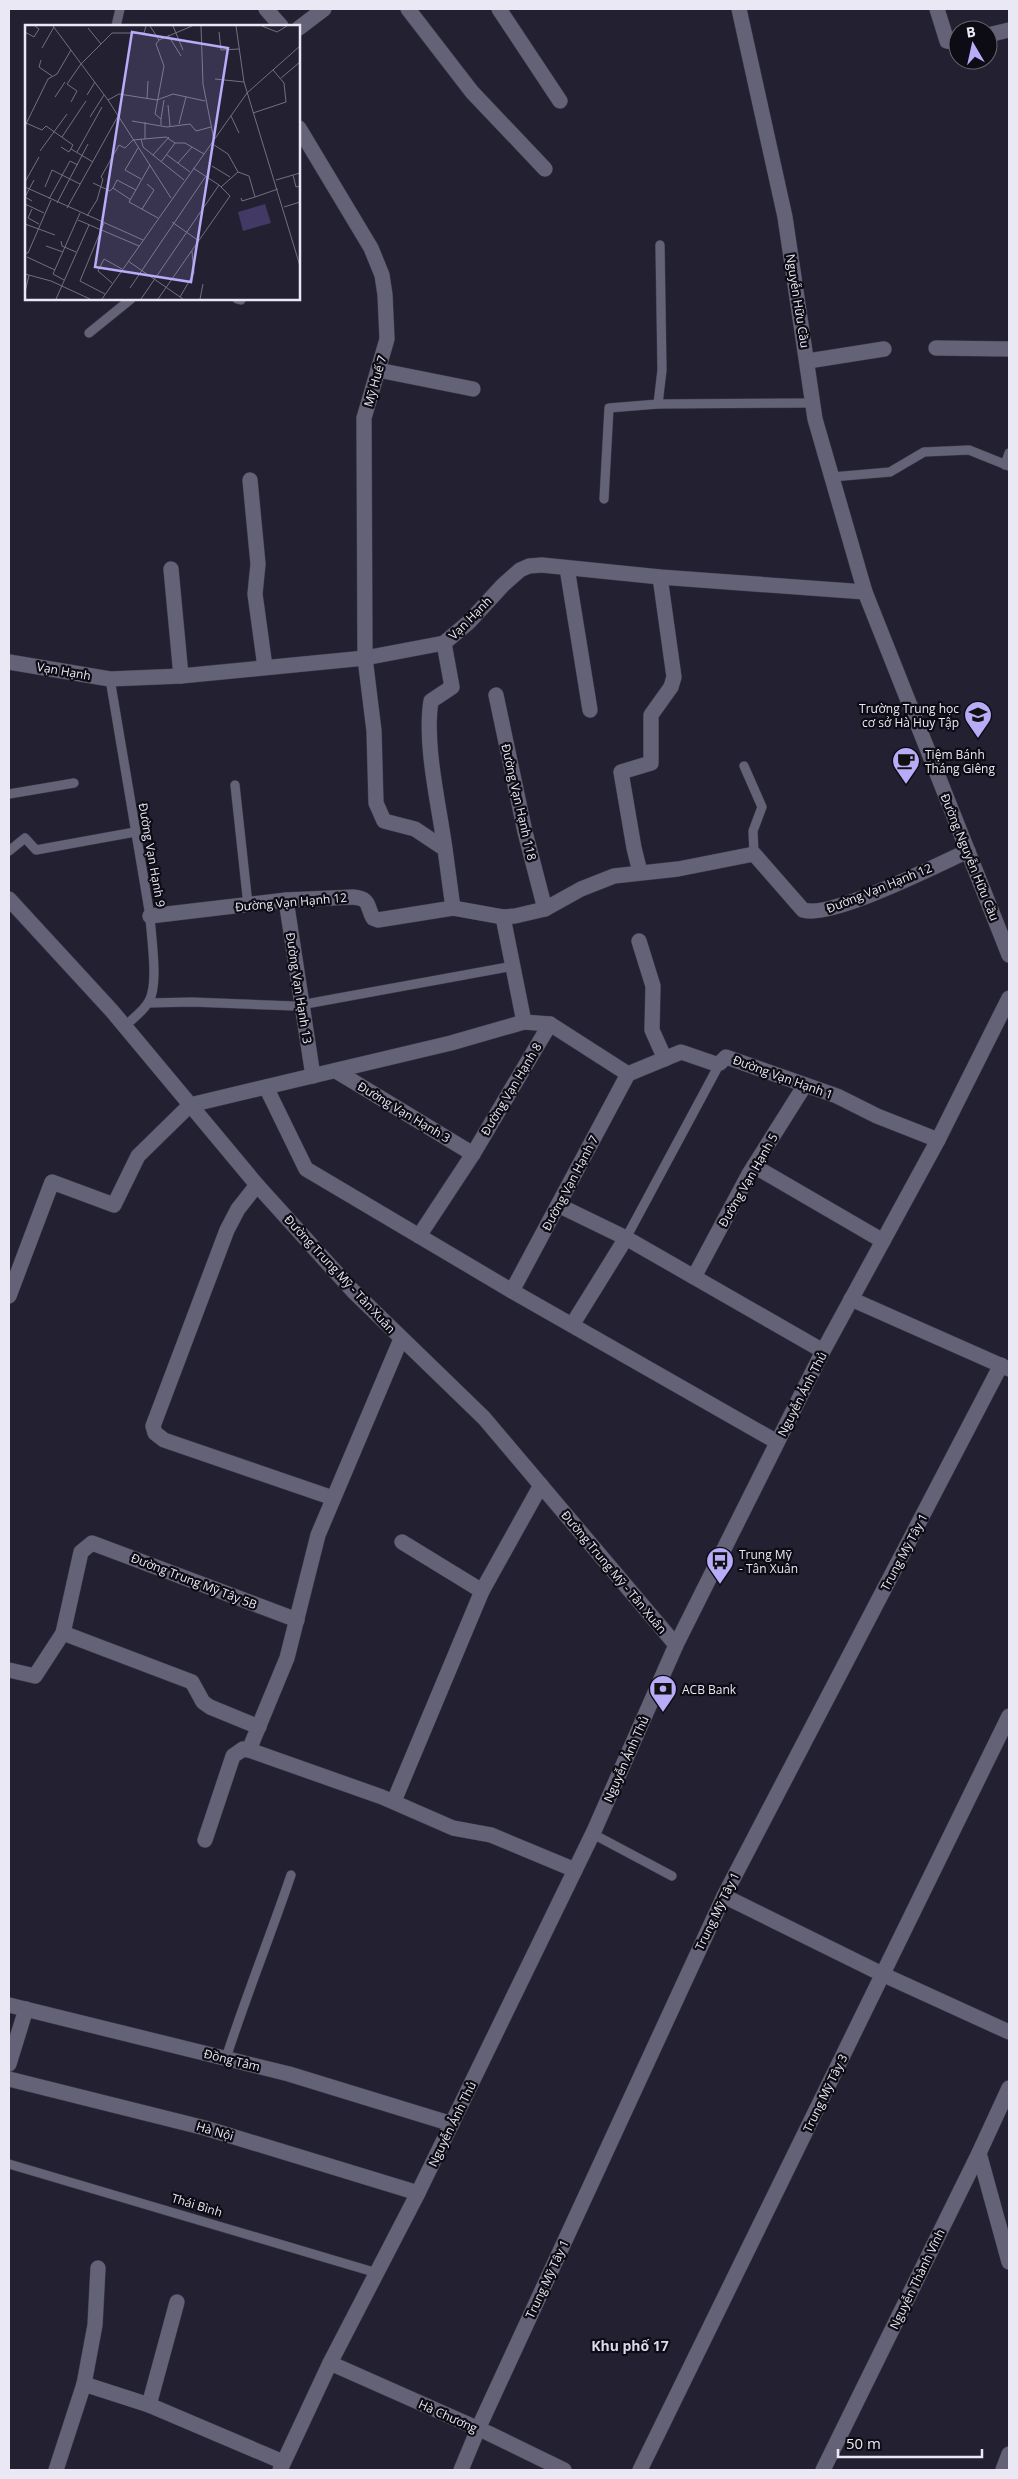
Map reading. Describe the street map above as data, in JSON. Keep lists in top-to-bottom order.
{
  "streets": {
    "street": [
      "Nguyễn Hữu Cầu",
      "Mỹ Huế 7",
      "Vạn Hạnh",
      "Đường Vạn Hạnh 118",
      "Đường Nguyễn Hữu Cầu",
      "Đường Vạn Hạnh 12",
      "Đường Vạn Hạnh 13",
      "Đường Vạn Hạnh 1",
      "Đường Vạn Hạnh 8",
      "Đường Vạn Hạnh 3",
      "Đường Vạn Hạnh 5",
      "Đường Vạn Hạnh 7",
      "Đường Trung Mỹ - Tân Xuân",
      "Nguyễn Ảnh Thủ",
      "Trung Mỹ Tây 1",
      "Đường Trung Mỹ Tây 5B",
      "Đồng Tâm",
      "Trung Mỹ Tây 3",
      "Hà Nội",
      "Nguyễn Thành Vĩnh",
      "Hà Chương"
    ],
    "lane": ["Đường Vạn Hạnh 9", "Thái Bình"]
  },
  "crossings": [
    ["Nguyễn Hữu Cầu", "Vạn Hạnh"],
    ["Nguyễn Hữu Cầu", "Đường Nguyễn Hữu Cầu"],
    ["Mỹ Huế 7", "Vạn Hạnh"],
    ["Vạn Hạnh", "Đường Vạn Hạnh 9"],
    ["Vạn Hạnh", "Đường Nguyễn Hữu Cầu"],
    ["Đường Vạn Hạnh 118", "Đường Vạn Hạnh 12"],
    ["Đường Vạn Hạnh 9", "Đường Vạn Hạnh 12"],
    ["Đường Nguyễn Hữu Cầu", "Đường Vạn Hạnh 12"],
    ["Đường Vạn Hạnh 12", "Đường Vạn Hạnh 13"],
    ["Đường Vạn Hạnh 1", "Đường Vạn Hạnh 5"],
    ["Đường Vạn Hạnh 1", "Đường Vạn Hạnh 7"],
    ["Đường Vạn Hạnh 1", "Nguyễn Ảnh Thủ"],
    ["Đường Vạn Hạnh 8", "Đường Vạn Hạnh 3"],
    ["Đường Trung Mỹ - Tân Xuân", "Nguyễn Ảnh Thủ"],
    ["Nguyễn Ảnh Thủ", "Đồng Tâm"],
    ["Nguyễn Ảnh Thủ", "Hà Nội"],
    ["Nguyễn Ảnh Thủ", "Thái Bình"],
    ["Nguyễn Ảnh Thủ", "Hà Chương"],
    ["Trung Mỹ Tây 1", "Hà Chương"]
  ],
  "districts": ["Khu phố 17"],
  "places": {
    "school or university": ["Trường Trung học cơ sở Hà Huy Tập"],
    "cafe": ["Tiệm Bánh Tháng Giêng"],
    "bus stop": ["Trung Mỹ - Tân Xuân"],
    "bank": ["ACB Bank"]
  },
  "scale_bar": "50 m",
  "north": "top"
}
